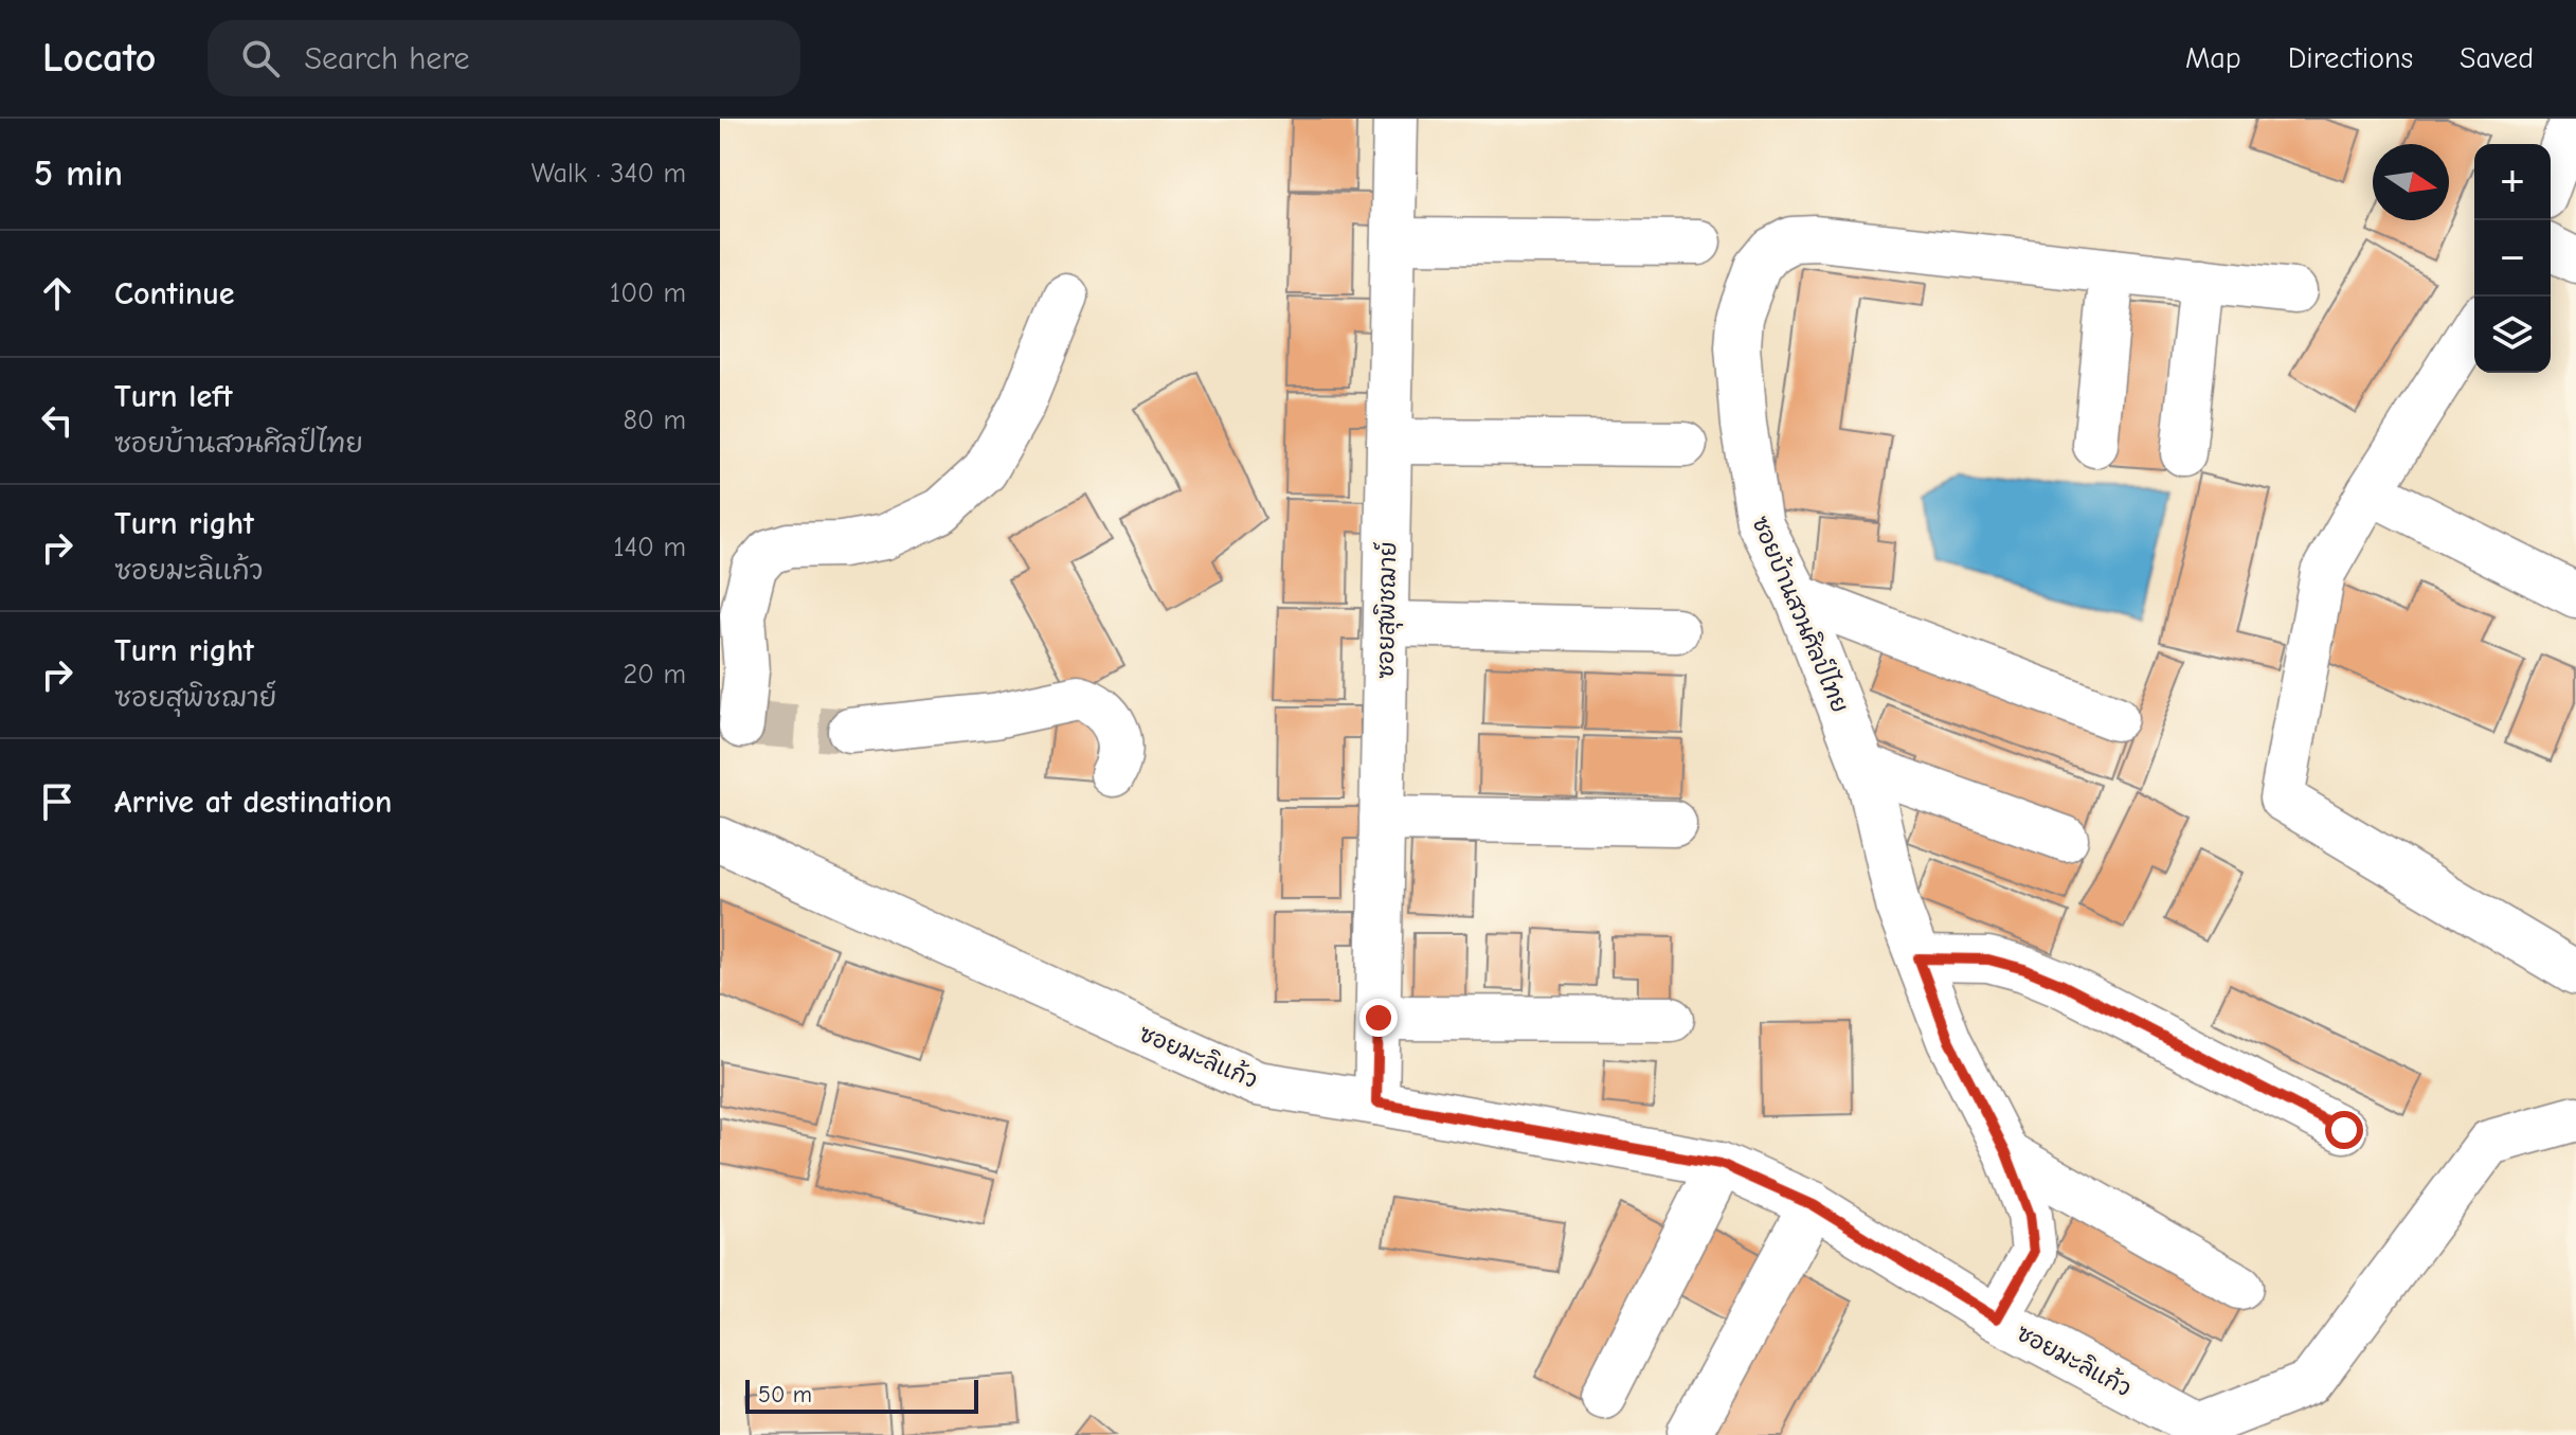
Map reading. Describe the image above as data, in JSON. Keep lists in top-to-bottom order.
{
  "streets": {
    "street": ["ซอยสุพิชฌาย์", "ซอยบ้านสวนศิลป์ไทย", "ซอยมะลิแก้ว"]
  },
  "crossings": [
    ["ซอยสุพิชฌาย์", "ซอยมะลิแก้ว"],
    ["ซอยบ้านสวนศิลป์ไทย", "ซอยมะลิแก้ว"]
  ],
  "scale_bar": "50 m",
  "north": "right",
  "page": {
    "header": "Locato",
    "search": "Search here",
    "nav": ["Map", "Directions", "Saved"],
    "heading": ["5 min", "Walk · 340 m"],
    "map_buttons": ["+", "−"],
    "list": [
      ["Continue", "100 m"],
      ["Turn left", "ซอยบ้านสวนศิลป์ไทย", "80 m"],
      ["Turn right", "ซอยมะลิแก้ว", "140 m"],
      ["Turn right", "ซอยสุพิชฌาย์", "20 m"],
      "Arrive at destination"
    ],
    "scale": "50 m"
  }
}
